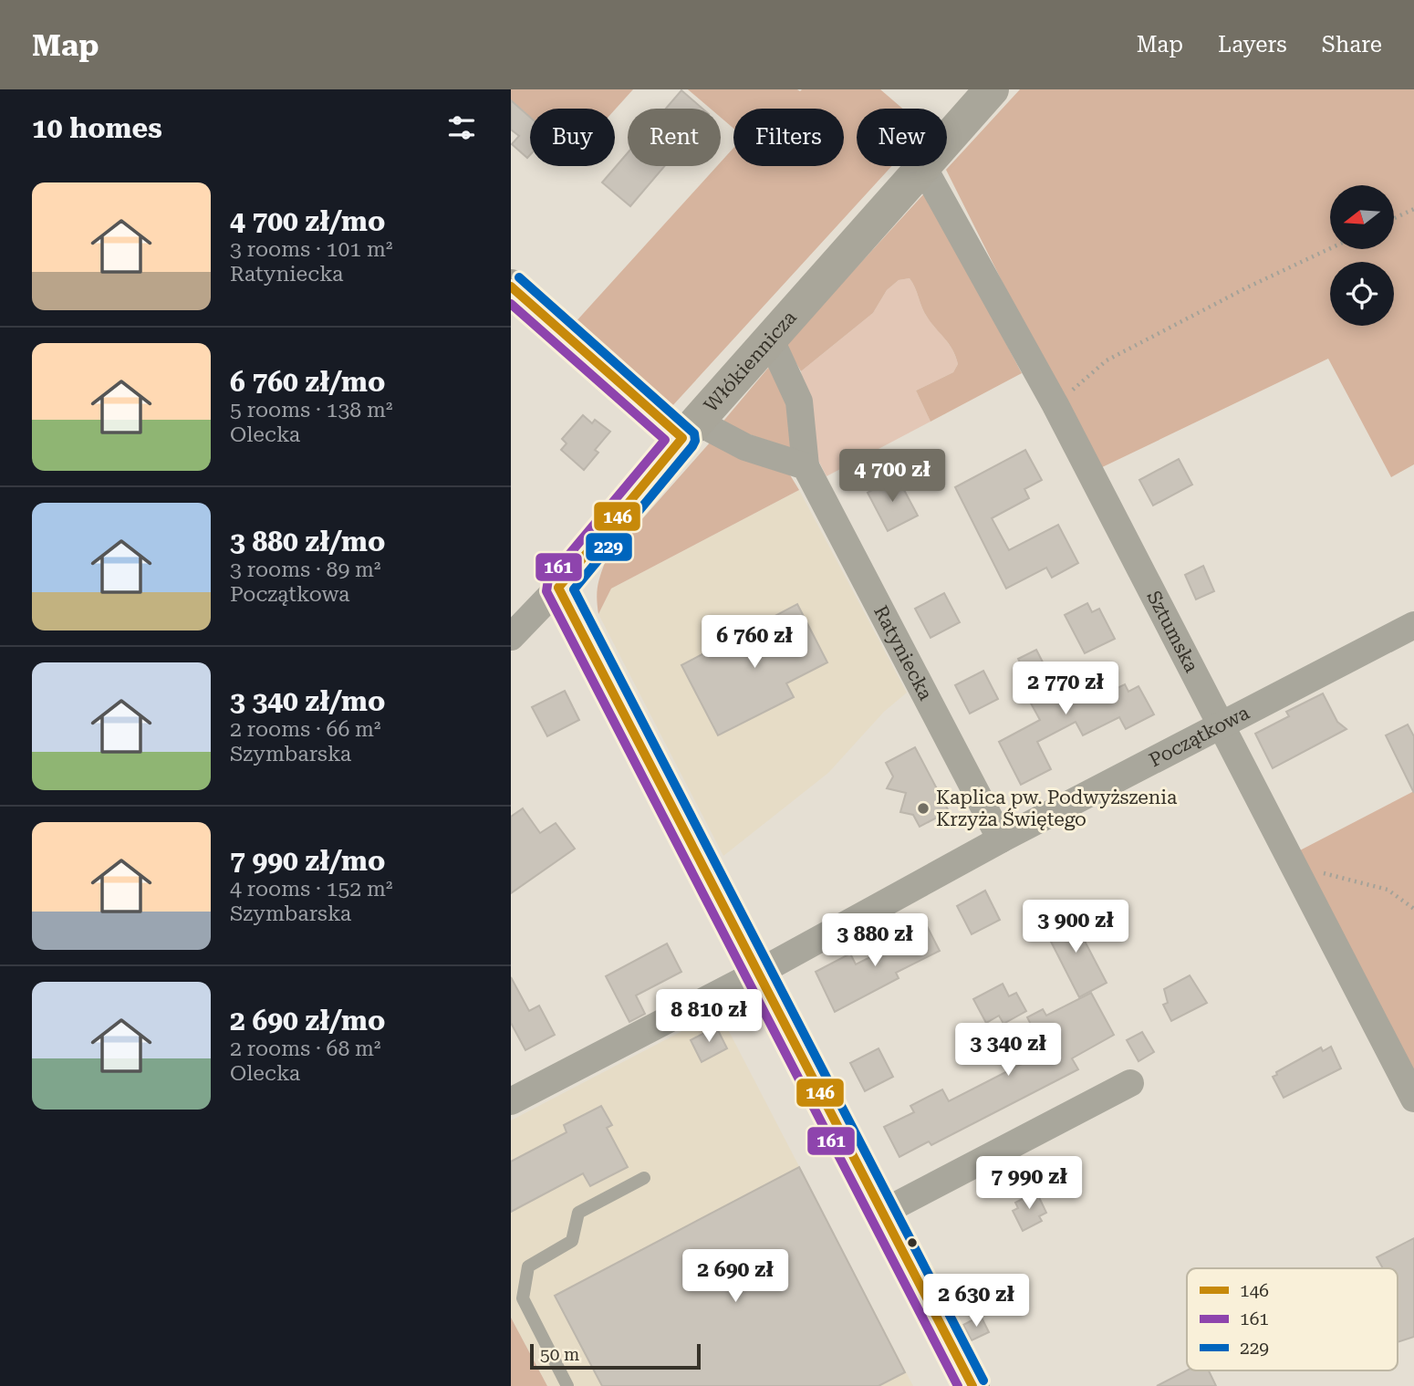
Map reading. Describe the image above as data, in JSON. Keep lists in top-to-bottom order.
{
  "streets": {
    "street": [
      "Włókiennicza",
      "Sztumska",
      "Ratyniecka",
      "Początkowa"
    ]
  },
  "crossings": [
    ["Włókiennicza", "Sztumska"],
    ["Włókiennicza", "Ratyniecka"],
    ["Sztumska", "Początkowa"],
    ["Ratyniecka", "Początkowa"]
  ],
  "places": ["Kaplica pw. Podwyższenia Krzyża Świętego"],
  "lines": ["transit line 229", "transit line 146", "transit line 161"],
  "legend": ["146", "161", "229"],
  "scale_bar": "50 m",
  "north": "left",
  "page": {
    "header": "Map",
    "nav": ["Map", "Layers", "Share"],
    "heading": "10 homes",
    "chip": [
      "Buy",
      "Rent",
      "Filters",
      "New"
    ],
    "list": [
      {
        "name": "4 700 zł/mo",
        "note": "3 rooms · 101 m² · Ratyniecka"
      },
      {
        "name": "6 760 zł/mo",
        "note": "5 rooms · 138 m² · Olecka"
      },
      {
        "name": "3 880 zł/mo",
        "note": "3 rooms · 89 m² · Początkowa"
      },
      {
        "name": "3 340 zł/mo",
        "note": "2 rooms · 66 m² · Szymbarska"
      },
      {
        "name": "7 990 zł/mo",
        "note": "4 rooms · 152 m² · Szymbarska"
      },
      {
        "name": "2 690 zł/mo",
        "note": "2 rooms · 68 m² · Olecka"
      }
    ],
    "price": [
      "4 700 zł",
      "6 760 zł",
      "2 770 zł",
      "3 900 zł",
      "3 880 zł",
      "8 810 zł",
      "3 340 zł",
      "7 990 zł",
      "2 690 zł",
      "2 630 zł"
    ],
    "scale": "50 m"
  }
}
